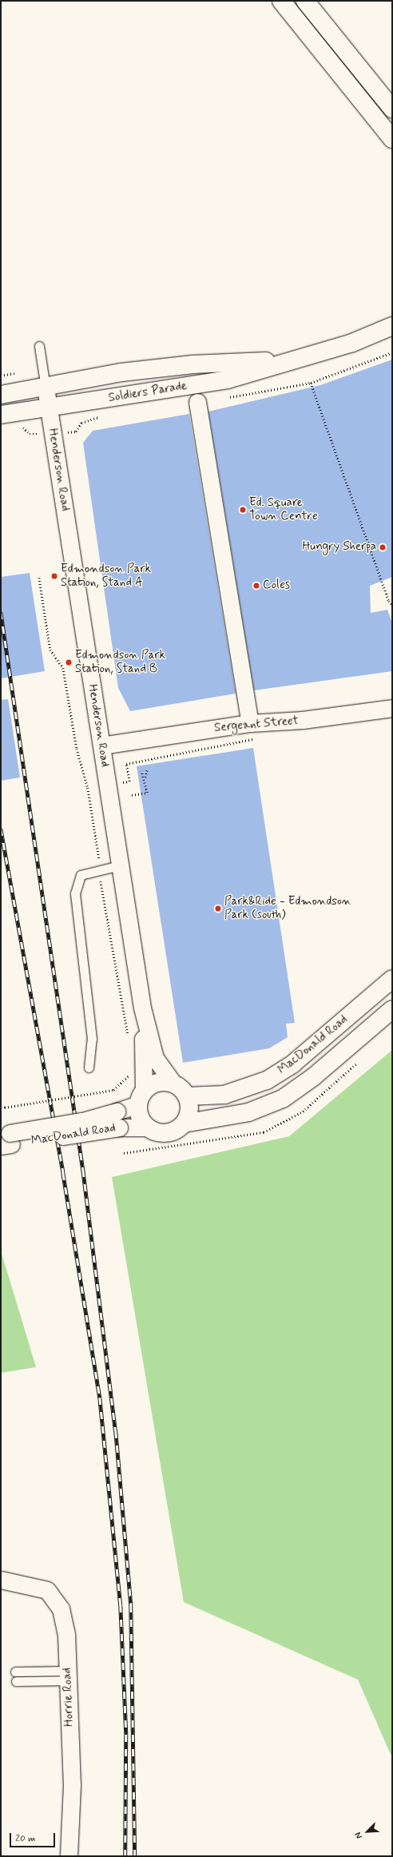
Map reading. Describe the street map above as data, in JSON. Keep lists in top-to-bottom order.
{
  "streets": {
    "street": [
      "Soldiers Parade",
      "Henderson Road",
      "Sergeant Street",
      "MacDonald Road",
      "Horrie Road"
    ]
  },
  "crossings": [
    ["Soldiers Parade", "Henderson Road"],
    ["Henderson Road", "Sergeant Street"],
    ["Henderson Road", "MacDonald Road"]
  ],
  "places": [
    "Ed. Square Town Centre",
    "Hungry Sherpa",
    "Edmondson Park Station, Stand A",
    "Coles",
    "Edmondson Park Station, Stand B",
    "Park&Ride - Edmondson Park (south)"
  ],
  "scale_bar": "20 m",
  "north": "bottom left"
}
